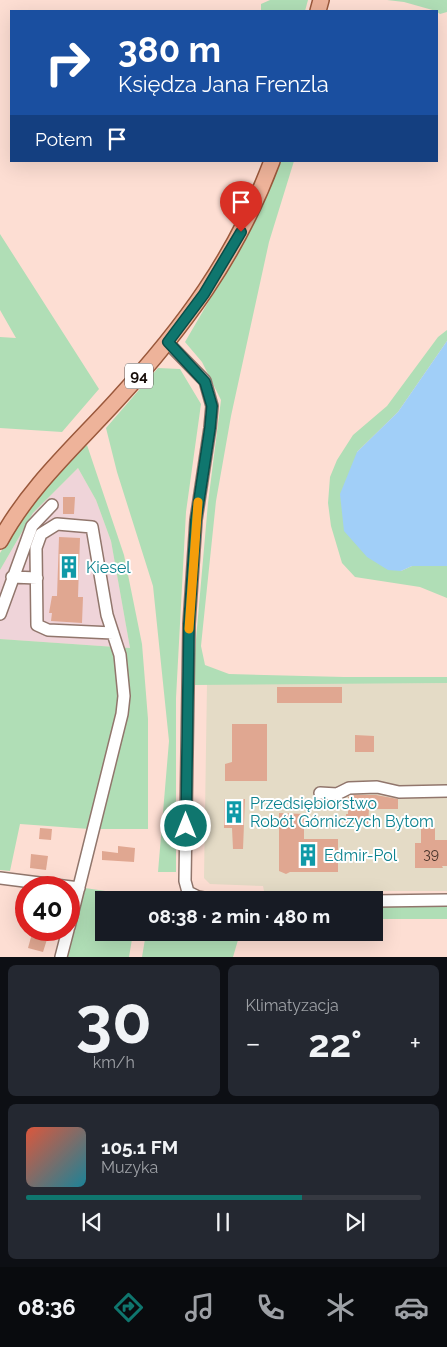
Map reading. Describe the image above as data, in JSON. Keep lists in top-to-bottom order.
{
  "streets": {
    "main road": ["94"]
  },
  "places": {
    "building": ["Kiesel", "Przedsiębiorstwo Robót Górniczych Bytom", "Edmir-Pol"]
  },
  "house_numbers": ["39"],
  "page": {
    "turn": ["380 m", "Księdza Jana Frenzla"],
    "then": "Potem",
    "limit": "40",
    "trip": "08:38 · 2 min · 480 m",
    "tile": [
      ["30", "km/h"],
      "Klimatyzacja"
    ],
    "heat": ["−", "22°", "+"],
    "song": ["105.1 FM", "Muzyka"],
    "tabs": "08:36"
  }
}
